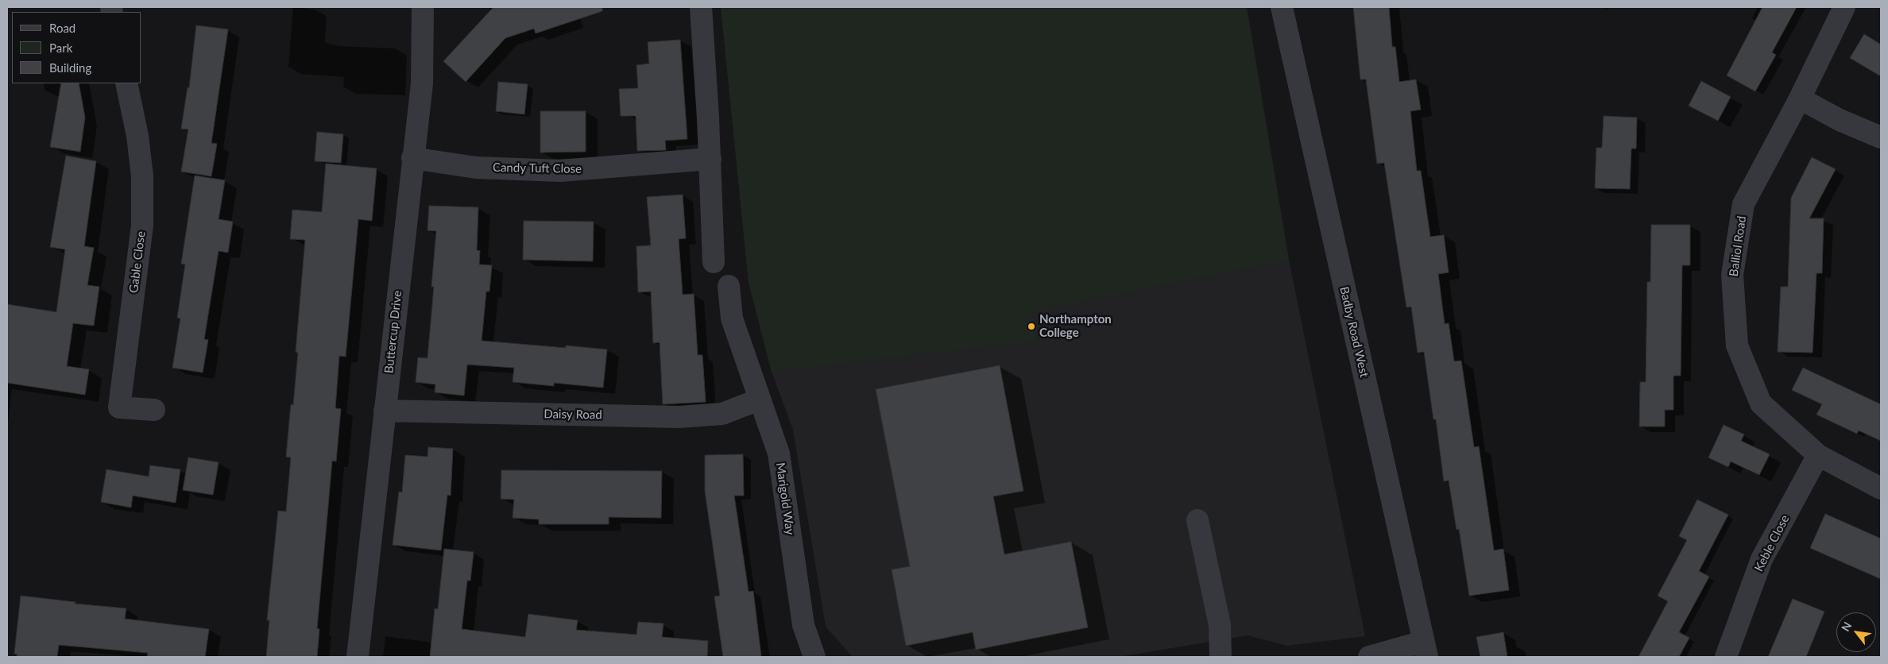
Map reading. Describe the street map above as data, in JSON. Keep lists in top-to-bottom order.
{
  "streets": {
    "street": [
      "Candy Tuft Close",
      "Balliol Road",
      "Gable Close",
      "Buttercup Drive",
      "Badby Road West",
      "Daisy Road",
      "Marigold Way",
      "Keble Close"
    ]
  },
  "crossings": [
    ["Candy Tuft Close", "Buttercup Drive"],
    ["Balliol Road", "Keble Close"],
    ["Buttercup Drive", "Daisy Road"],
    ["Daisy Road", "Marigold Way"]
  ],
  "places": ["Northampton College"],
  "legend": ["Road", "Park", "Building"],
  "north": "top left"
}
